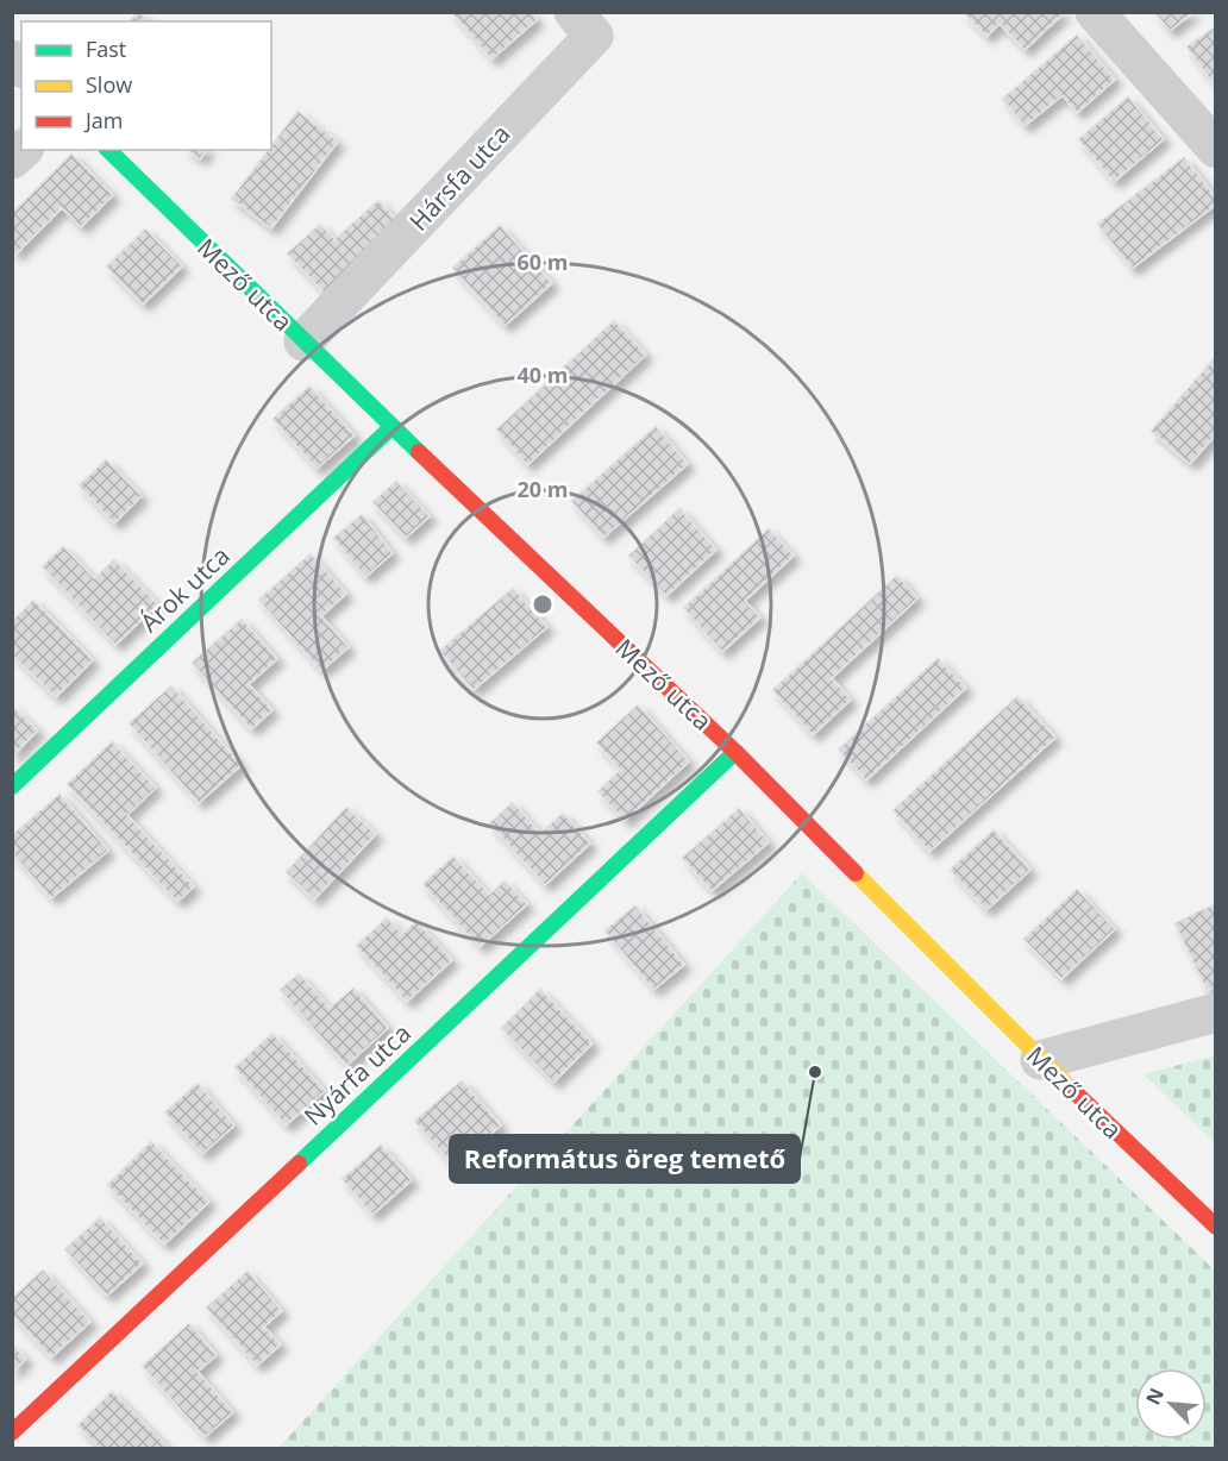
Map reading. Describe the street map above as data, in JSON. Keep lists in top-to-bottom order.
{
  "streets": {
    "street": [
      "Hársfa utca",
      "Mező utca",
      "Árok utca",
      "Nyárfa utca"
    ]
  },
  "crossings": [
    ["Hársfa utca", "Mező utca"],
    ["Mező utca", "Árok utca"],
    ["Mező utca", "Nyárfa utca"]
  ],
  "places": ["Református öreg temető"],
  "legend": ["Fast", "Slow", "Jam"],
  "north": "top left",
  "rings": ["60 m", "40 m", "20 m"]
}
